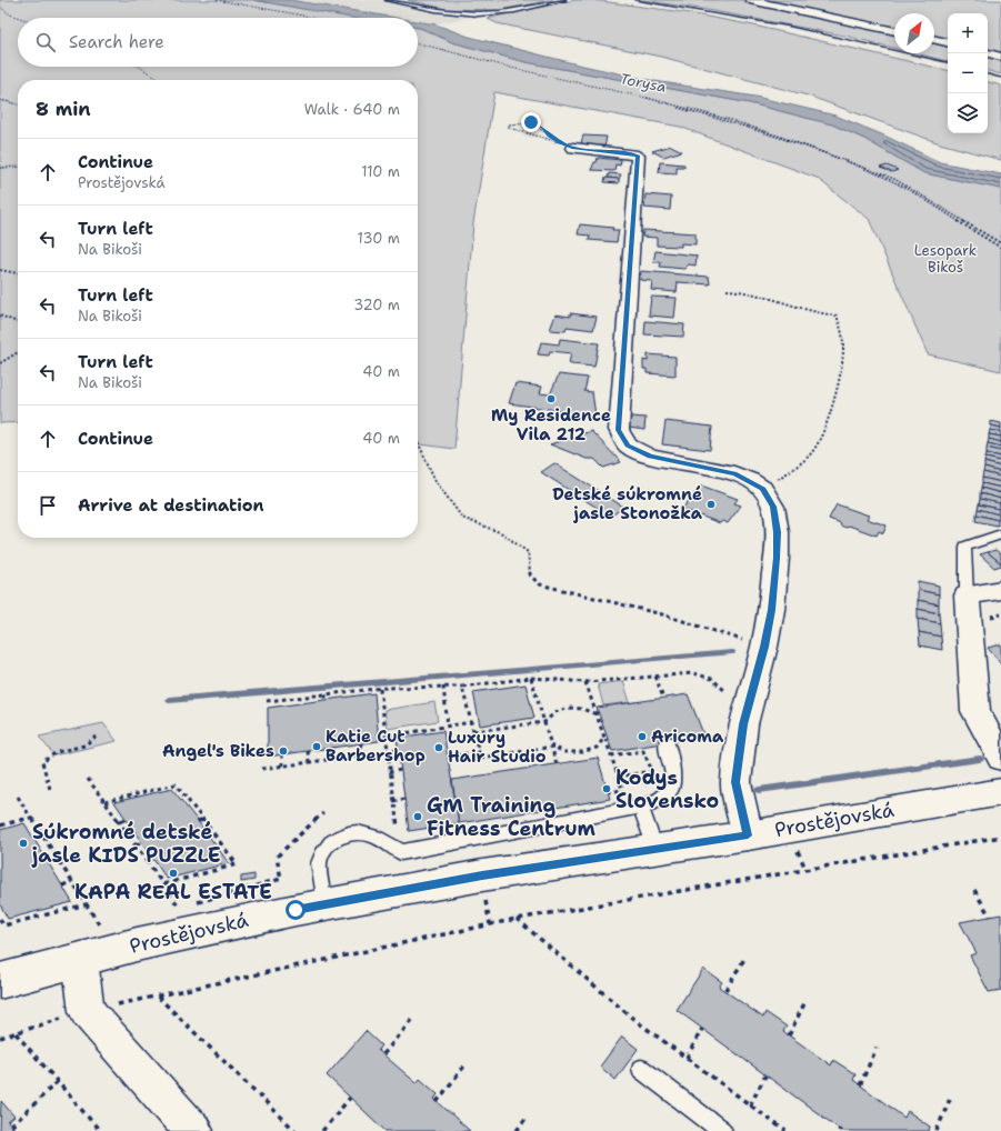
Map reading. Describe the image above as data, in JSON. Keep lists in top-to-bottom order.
{
  "streets": {
    "street": ["Prostějovská"]
  },
  "water": ["Torysa"],
  "parks": ["Lesopark Bikoš"],
  "places": [
    "My Residence Vila 212",
    "Detské súkromné jasle Stonožka",
    "Aricoma",
    "Katie Cut Barbershop",
    "Luxury Hair Studio",
    "Angel's Bikes",
    "Kodys Slovensko",
    "GM Training Fitness Centrum",
    "Súkromné detské jasle KIDS PUZZLE",
    "KAPA REAL ESTATE"
  ],
  "north": "top right",
  "page": {
    "map_buttons": ["+", "−"],
    "search": "Search here",
    "heading": ["8 min", "Walk · 640 m"],
    "list": [
      ["Continue", "Prostějovská", "110 m"],
      ["Turn left", "Na Bikoši", "130 m"],
      ["Turn left", "Na Bikoši", "320 m"],
      ["Turn left", "Na Bikoši", "40 m"],
      ["Continue", "40 m"],
      "Arrive at destination"
    ]
  }
}
